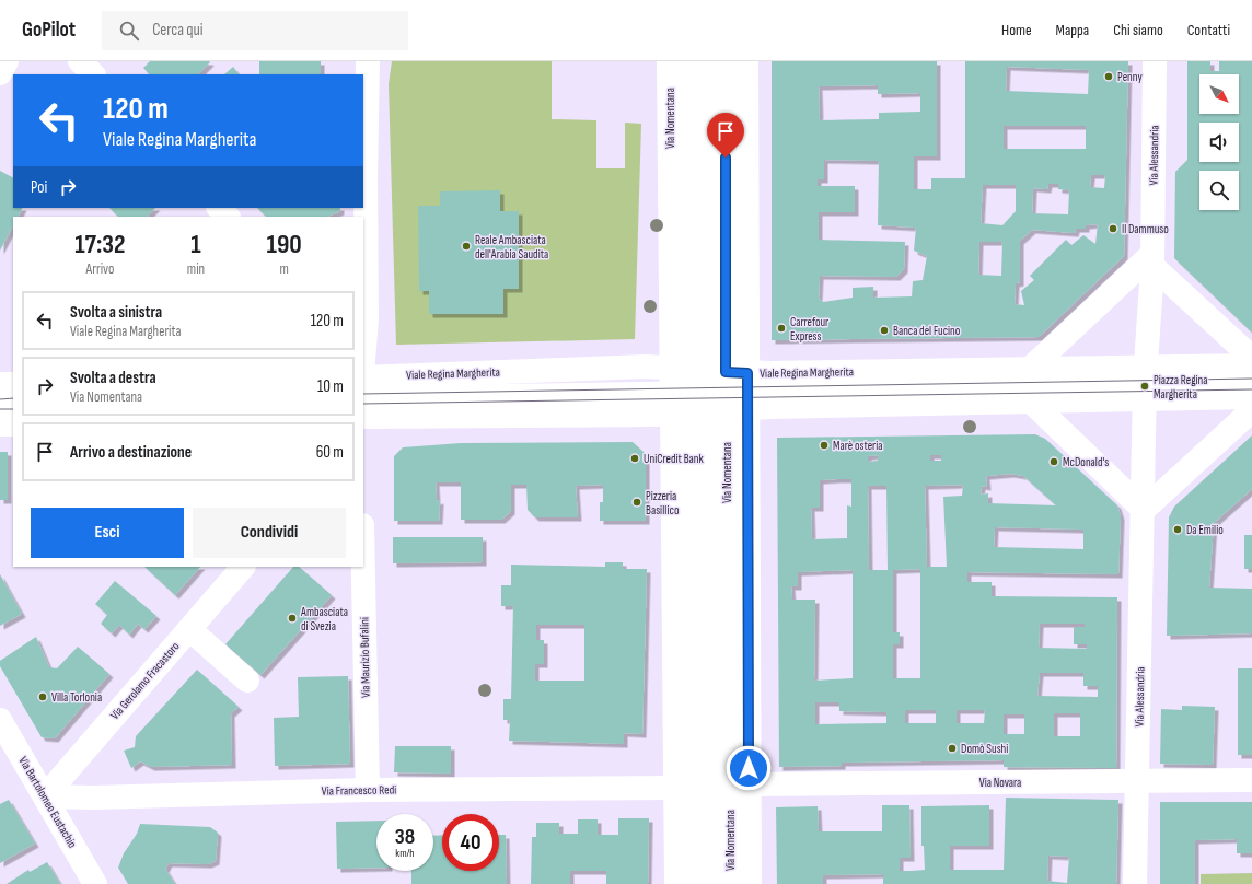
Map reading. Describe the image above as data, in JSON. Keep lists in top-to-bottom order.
{
  "streets": {
    "street": [
      "Via Nomentana",
      "Via Alessandria",
      "Viale Regina Margherita",
      "Via Maurizio Bufalini",
      "Via Gerolamo Fracastoro",
      "Via Novara",
      "Via Francesco Redi",
      "Via Bartolomeo Eustachio"
    ]
  },
  "crossings": [
    ["Via Nomentana", "Viale Regina Margherita"],
    ["Via Nomentana", "Via Novara"],
    ["Via Nomentana", "Via Francesco Redi"],
    ["Via Alessandria", "Via Novara"],
    ["Via Maurizio Bufalini", "Via Francesco Redi"],
    ["Via Gerolamo Fracastoro", "Via Francesco Redi"],
    ["Via Gerolamo Fracastoro", "Via Bartolomeo Eustachio"],
    ["Via Francesco Redi", "Via Bartolomeo Eustachio"]
  ],
  "places": [
    "Penny",
    "Il Dammuso",
    "Reale Ambasciata dell'Arabia Saudita",
    "Carrefour Express",
    "Banca del Fucino",
    "Piazza Regina Margherita",
    "Marè osteria",
    "UniCredit Bank",
    "McDonald's",
    "Pizzeria Basillico",
    "Da Emilio",
    "Ambasciata di Svezia",
    "Villa Torlonia",
    "Domò Sushi"
  ],
  "north": "bottom right",
  "page": {
    "header": "GoPilot",
    "search": "Cerca qui",
    "nav": [
      "Home",
      "Mappa",
      "Chi siamo",
      "Contatti"
    ],
    "turn": ["120 m", "Viale Regina Margherita"],
    "then": "Poi",
    "eta": [
      "17:32",
      "Arrivo",
      "1",
      "min",
      "190",
      "m"
    ],
    "list": [
      {
        "name": "Svolta a sinistra",
        "note": "Viale Regina Margherita",
        "value": "120 m"
      },
      {
        "name": "Svolta a destra",
        "note": "Via Nomentana",
        "value": "10 m"
      },
      {
        "name": "Arrivo a destinazione",
        "value": "60 m"
      }
    ],
    "buttons": ["Esci", "Condividi"],
    "speed": "38 km/h",
    "limit": "40"
  }
}
